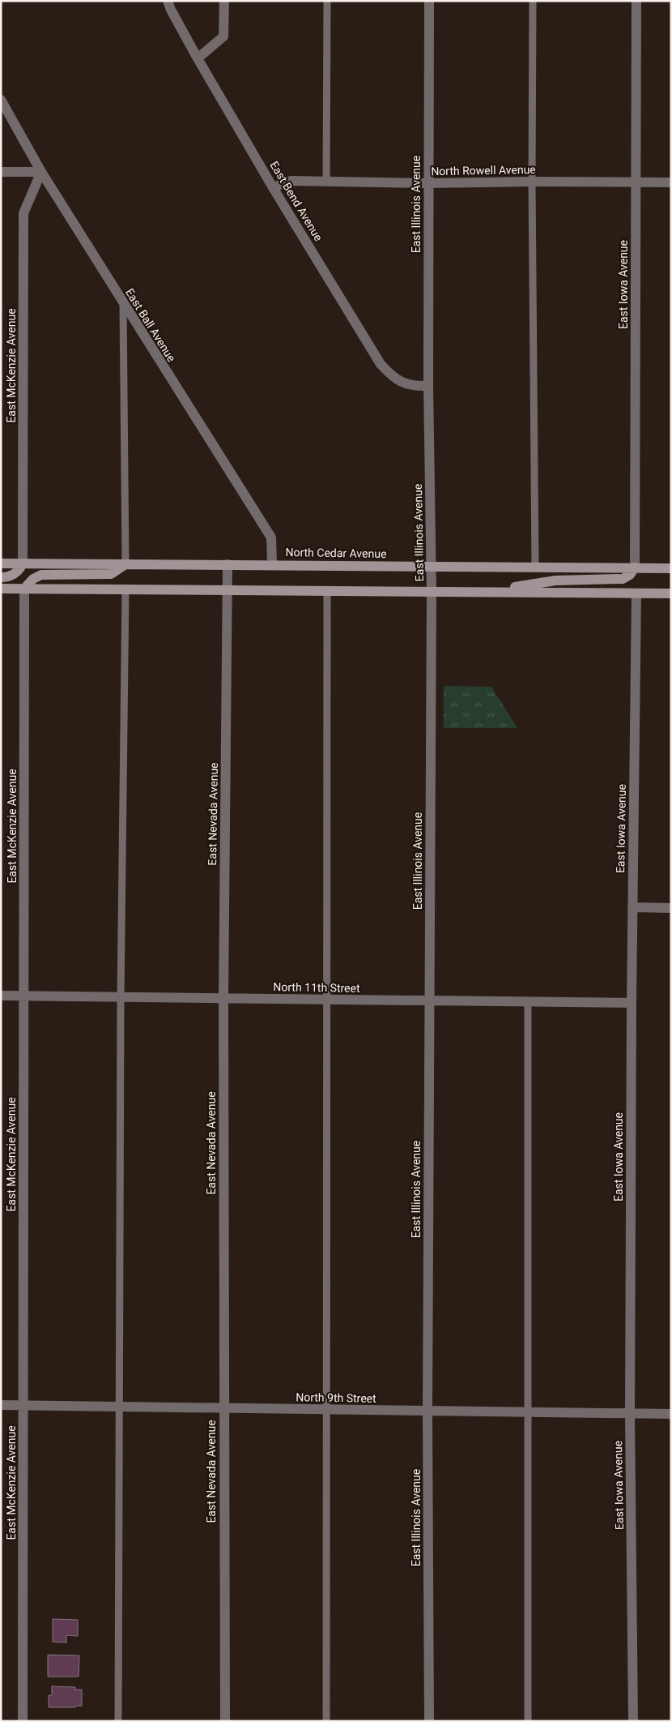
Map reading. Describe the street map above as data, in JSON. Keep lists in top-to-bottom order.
{
  "streets": {
    "main road": ["North Cedar Avenue"],
    "street": [
      "North Rowell Avenue",
      "East Bend Avenue",
      "East Illinois Avenue",
      "East Iowa Avenue",
      "East Ball Avenue",
      "East McKenzie Avenue",
      "East Nevada Avenue",
      "North 11th Street",
      "North 9th Street"
    ]
  },
  "crossings": [
    ["North Rowell Avenue", "East Bend Avenue"],
    ["North Rowell Avenue", "East Illinois Avenue"],
    ["North Rowell Avenue", "East Iowa Avenue"],
    ["East Bend Avenue", "East Illinois Avenue"],
    ["East Illinois Avenue", "North Cedar Avenue"],
    ["East Illinois Avenue", "North 11th Street"],
    ["East Illinois Avenue", "North 9th Street"],
    ["East Iowa Avenue", "North Cedar Avenue"],
    ["East Iowa Avenue", "North 11th Street"],
    ["East Iowa Avenue", "North 9th Street"],
    ["East Ball Avenue", "East McKenzie Avenue"],
    ["East Ball Avenue", "North Cedar Avenue"],
    ["East McKenzie Avenue", "North Cedar Avenue"],
    ["East McKenzie Avenue", "North 11th Street"],
    ["East McKenzie Avenue", "North 9th Street"],
    ["North Cedar Avenue", "East Nevada Avenue"],
    ["East Nevada Avenue", "North 11th Street"],
    ["East Nevada Avenue", "North 9th Street"]
  ]
}
